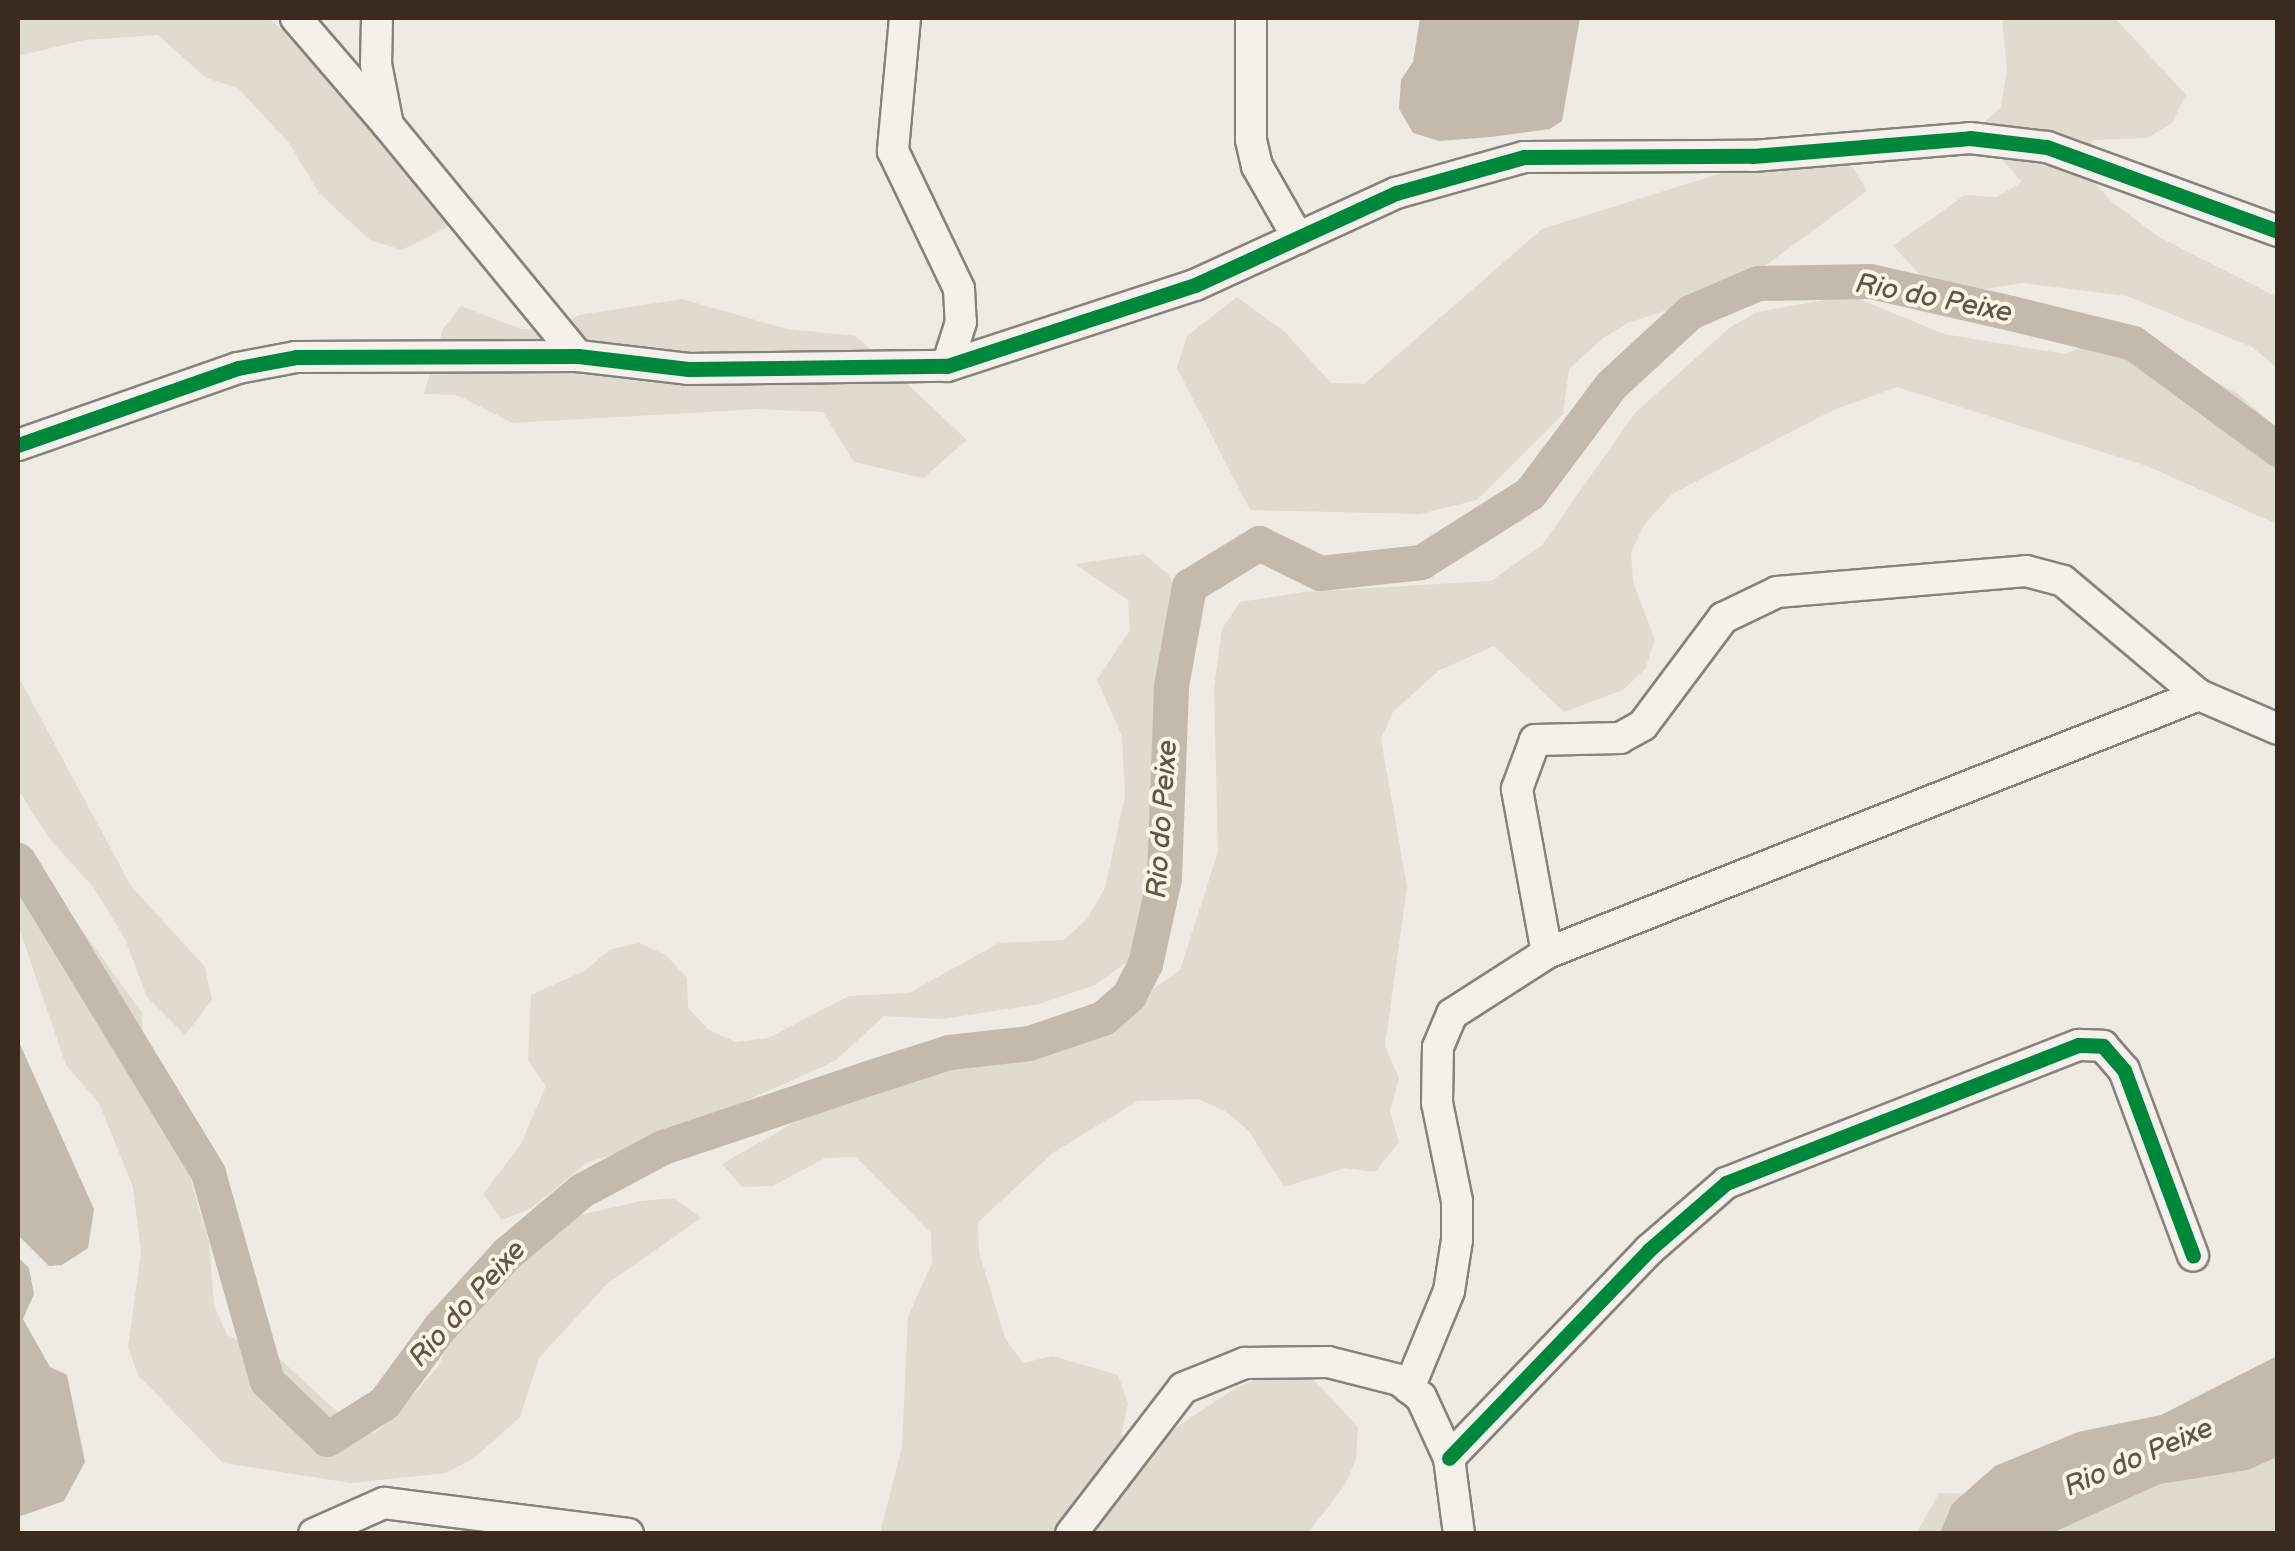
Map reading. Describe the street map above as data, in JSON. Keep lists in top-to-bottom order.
{
  "water": ["Rio do Peixe"]
}
